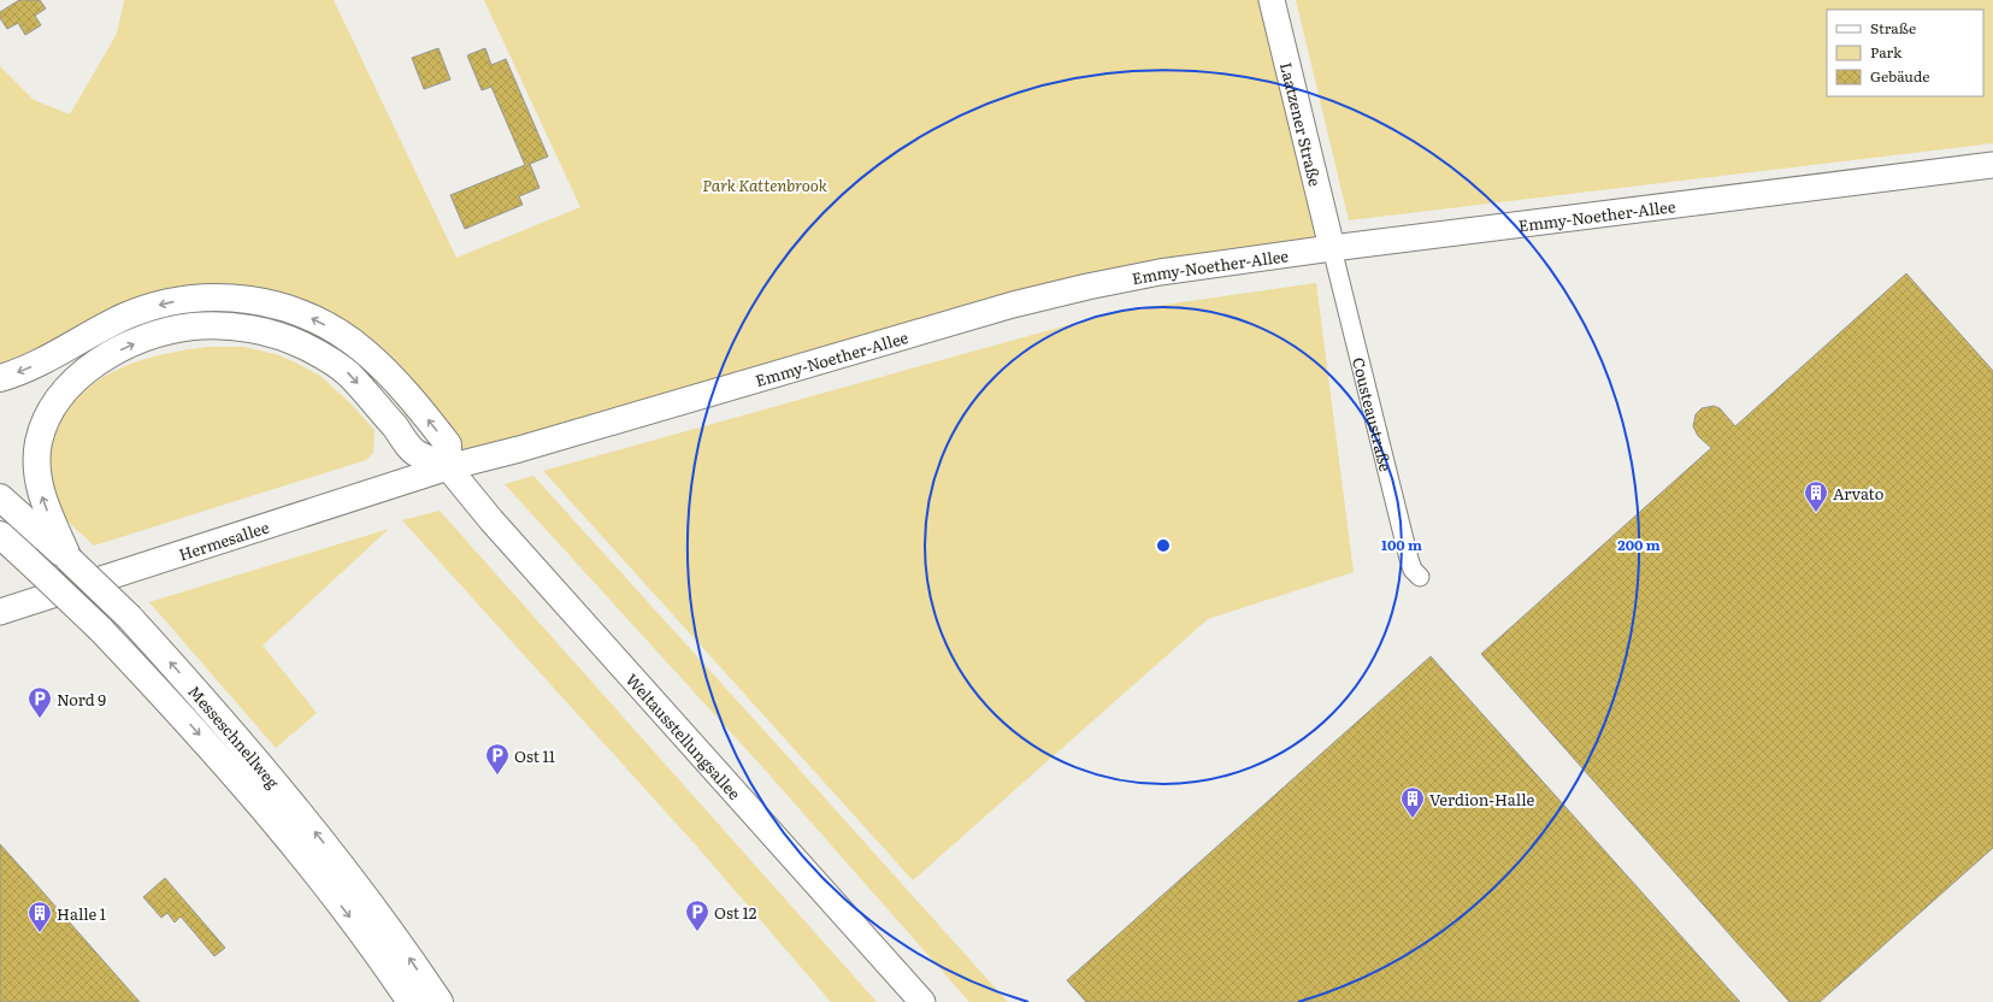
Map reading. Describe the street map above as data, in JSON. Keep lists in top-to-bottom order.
{
  "streets": {
    "highway": ["Messeschnellweg"],
    "main road": [
      "Laatzener Straße",
      "Emmy-Noether-Allee",
      "Hermesallee",
      "Weltausstellungsallee"
    ],
    "street": ["Cousteaustraße"]
  },
  "crossings": [
    ["Laatzener Straße", "Emmy-Noether-Allee"],
    ["Laatzener Straße", "Cousteaustraße"],
    ["Emmy-Noether-Allee", "Cousteaustraße"],
    ["Emmy-Noether-Allee", "Hermesallee"],
    ["Emmy-Noether-Allee", "Weltausstellungsallee"],
    ["Hermesallee", "Weltausstellungsallee"]
  ],
  "parks": ["Park Kattenbrook"],
  "places": {
    "building": ["Arvato", "Verdion-Halle", "Halle 1"],
    "parking": ["Nord 9", "Ost 11", "Ost 12"]
  },
  "legend": ["Straße", "Park", "Gebäude"],
  "rings": ["100 m", "200 m"]
}
